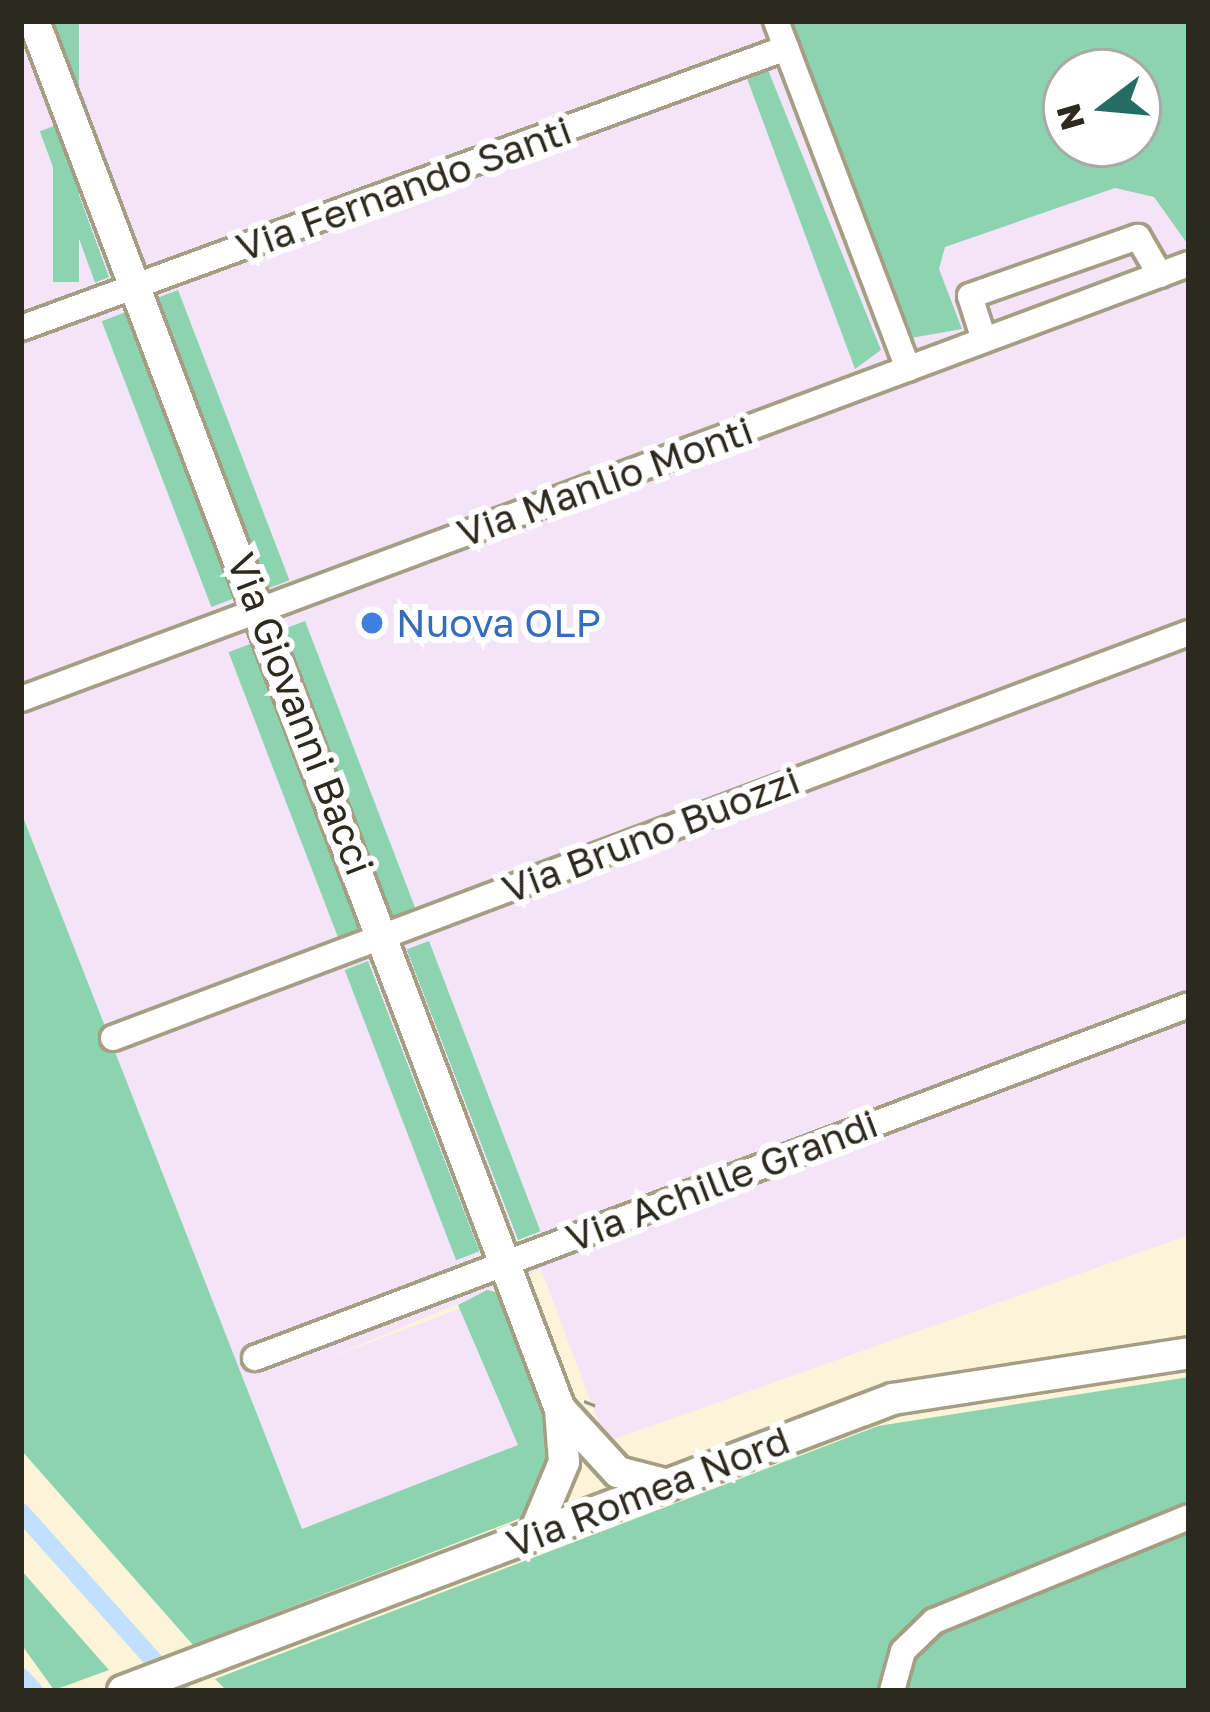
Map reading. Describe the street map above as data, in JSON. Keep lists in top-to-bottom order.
{
  "streets": {
    "main road": ["Via Giovanni Bacci", "Via Romea Nord"],
    "street": [
      "Via Fernando Santi",
      "Via Manlio Monti",
      "Via Bruno Buozzi",
      "Via Achille Grandi"
    ]
  },
  "crossings": [
    ["Via Fernando Santi", "Via Giovanni Bacci"],
    ["Via Manlio Monti", "Via Giovanni Bacci"],
    ["Via Giovanni Bacci", "Via Bruno Buozzi"],
    ["Via Giovanni Bacci", "Via Achille Grandi"],
    ["Via Giovanni Bacci", "Via Romea Nord"]
  ],
  "places": ["Nuova OLP"],
  "north": "left"
}
